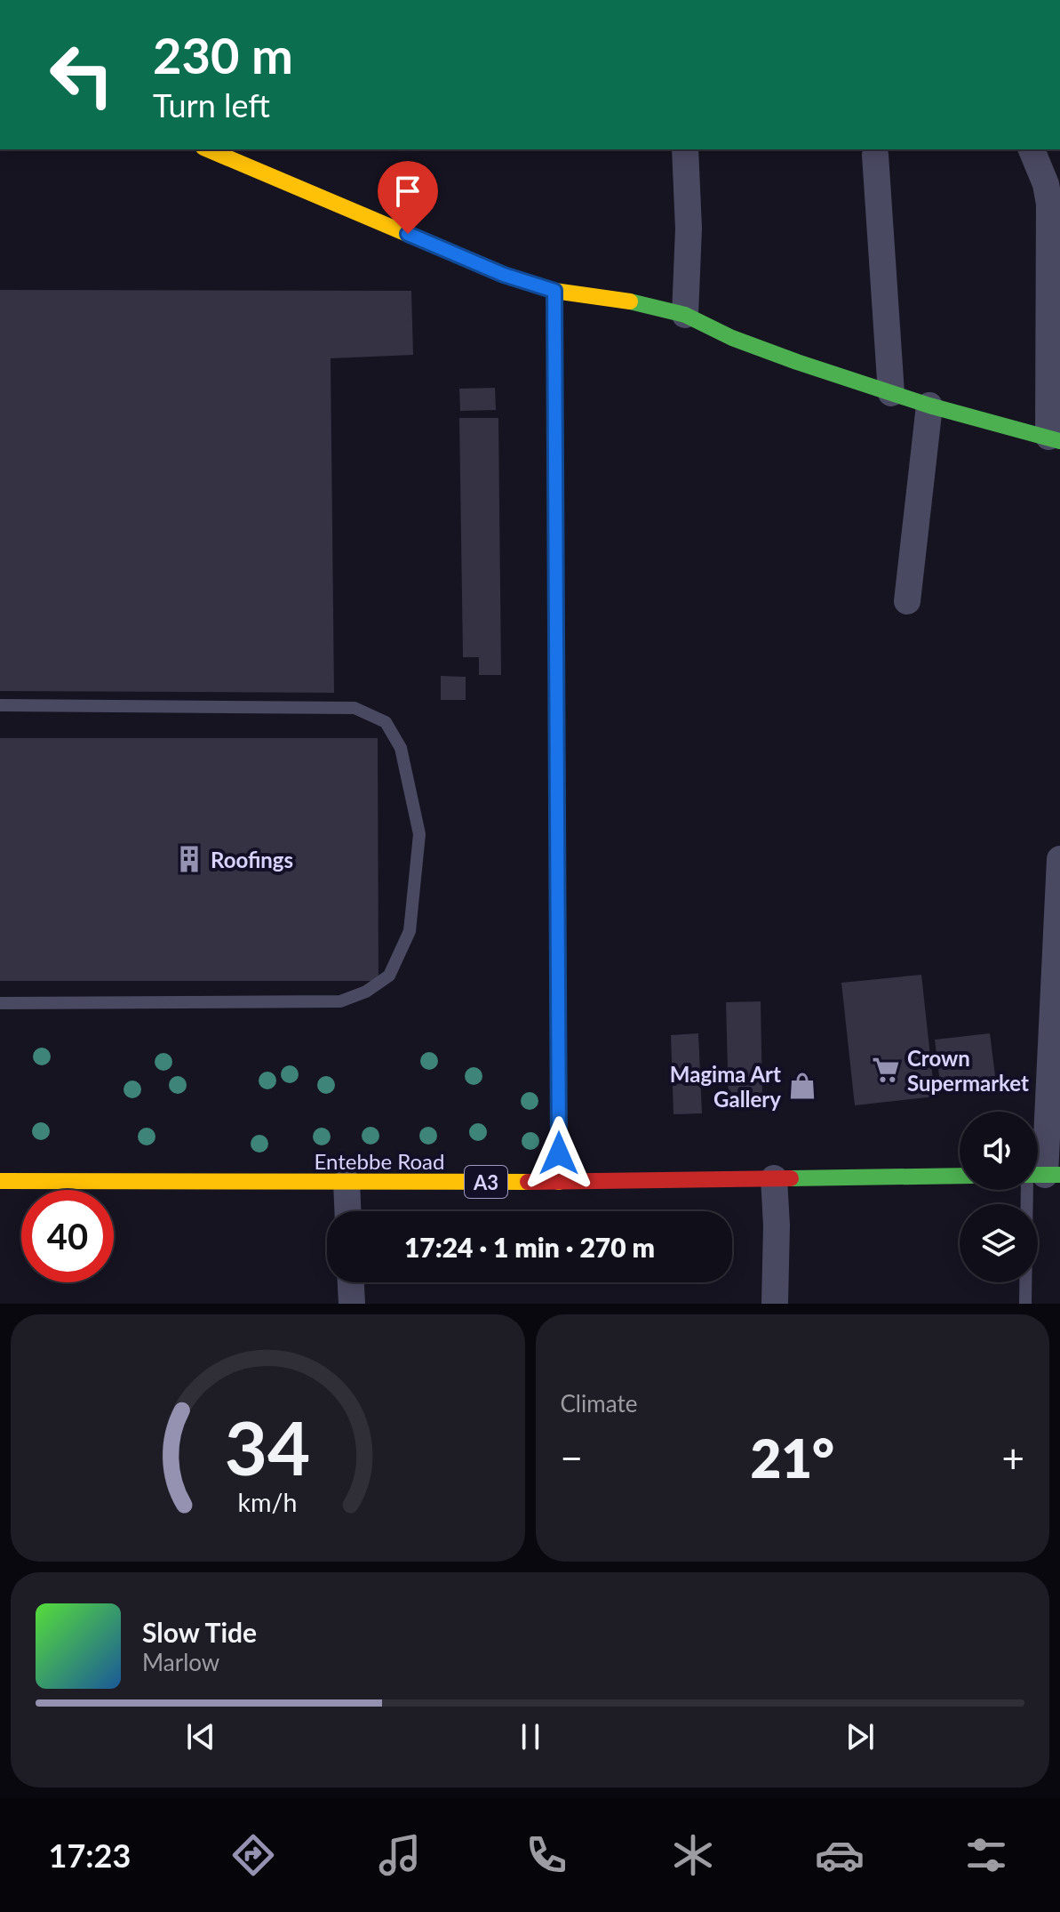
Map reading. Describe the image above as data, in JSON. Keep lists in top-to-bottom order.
{
  "streets": {
    "street": ["Entebbe Road", "A3"]
  },
  "places": {
    "building": ["Roofings"],
    "supermarket": ["Crown Supermarket"],
    "shop": ["Magima Art Gallery"]
  },
  "page": {
    "turn": ["230 m", "Turn left"],
    "limit": "40",
    "trip": "17:24 · 1 min · 270 m",
    "tile": "Climate",
    "heat": ["−", "21°", "+"],
    "song": ["Slow Tide", "Marlow"],
    "tabs": "17:23",
    "gauge": ["34", "km/h"]
  }
}
